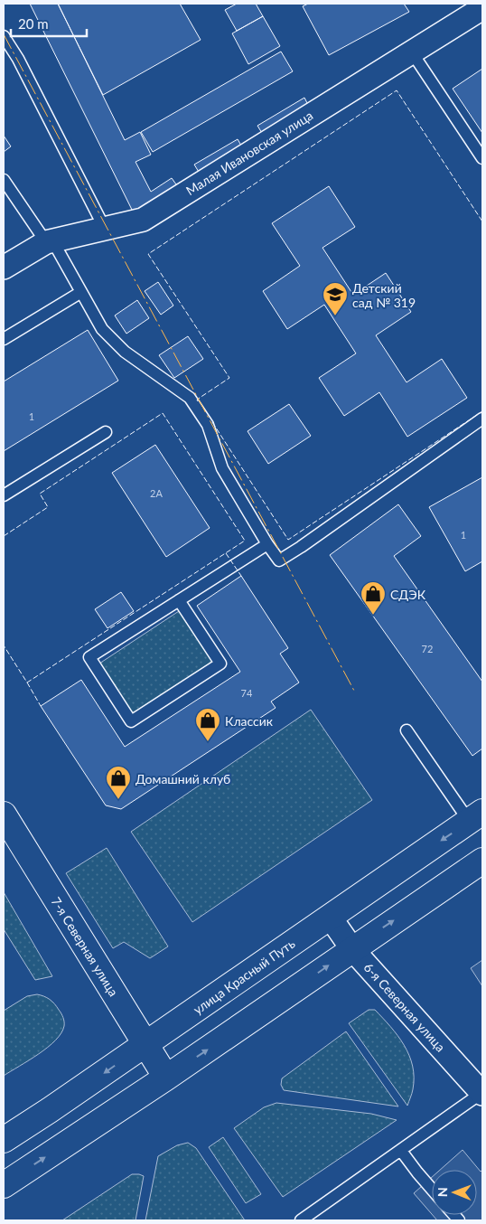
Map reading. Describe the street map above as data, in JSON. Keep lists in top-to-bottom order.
{
  "streets": {
    "main road": ["7-я Северная улица", "улица Красный Путь"],
    "street": ["Малая Ивановская улица", "6-я Северная улица"]
  },
  "crossings": [
    ["7-я Северная улица", "улица Красный Путь"],
    ["улица Красный Путь", "6-я Северная улица"]
  ],
  "places": {
    "school or university": ["Детский сад № 319"],
    "shop": ["СДЭК", "Классик", "Домашний клуб"]
  },
  "house_numbers": [
    "1",
    "2А",
    "1",
    "72",
    "74"
  ],
  "scale_bar": "20 m",
  "north": "left"
}
